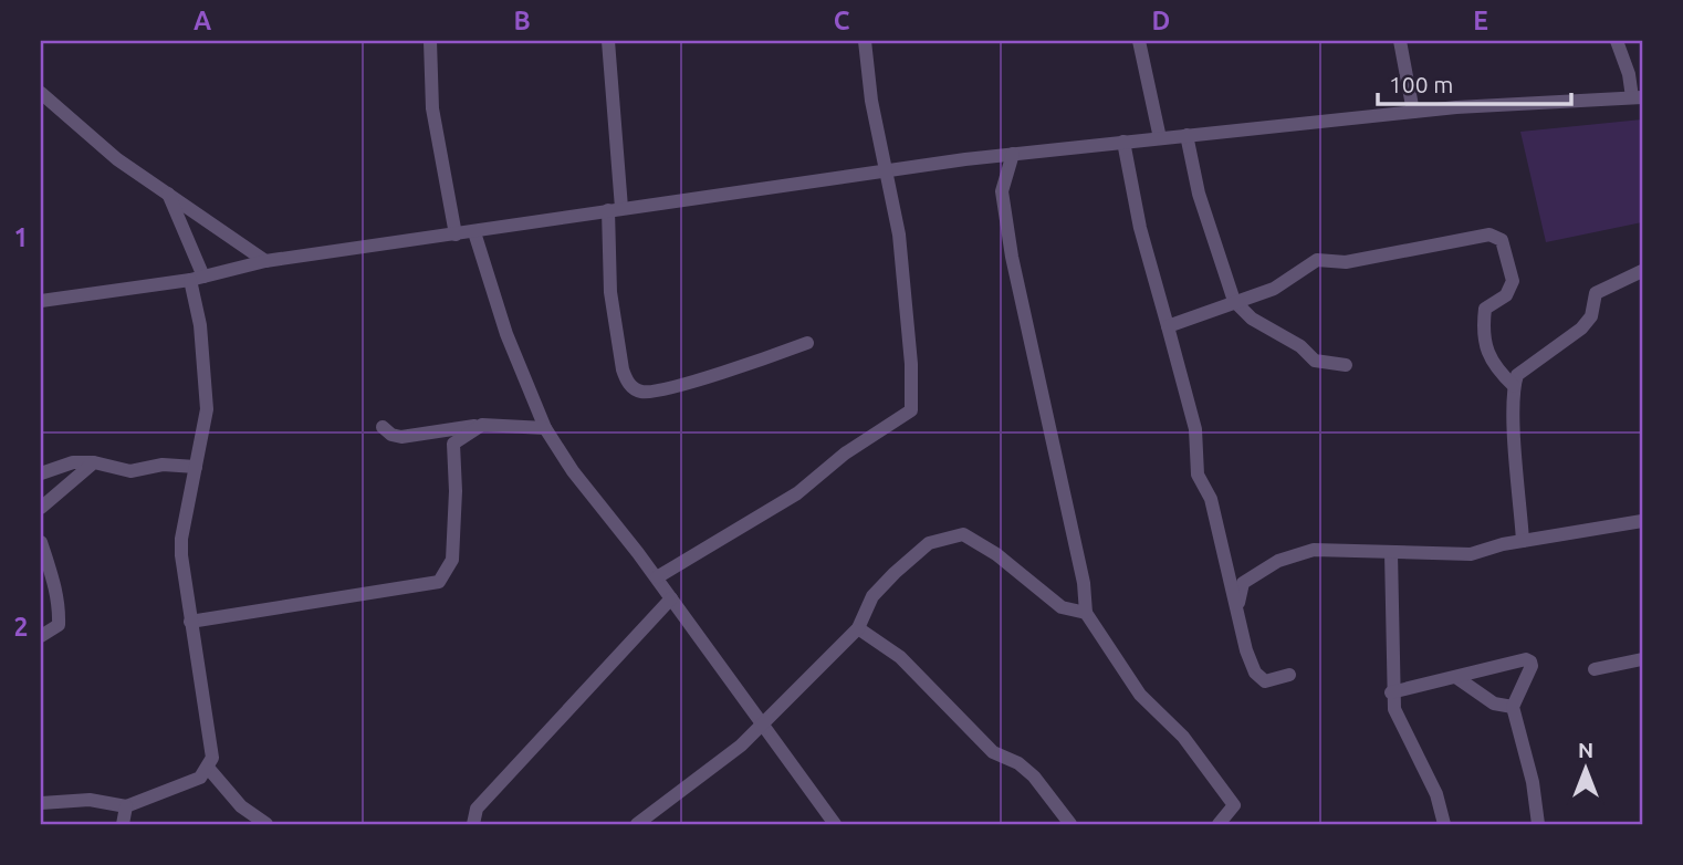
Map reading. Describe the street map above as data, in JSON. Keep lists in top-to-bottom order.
{
  "scale_bar": "100 m",
  "north": "top",
  "grid": {
    "columns": [
      "A",
      "B",
      "C",
      "D",
      "E"
    ],
    "rows": ["1", "2"]
  }
}
